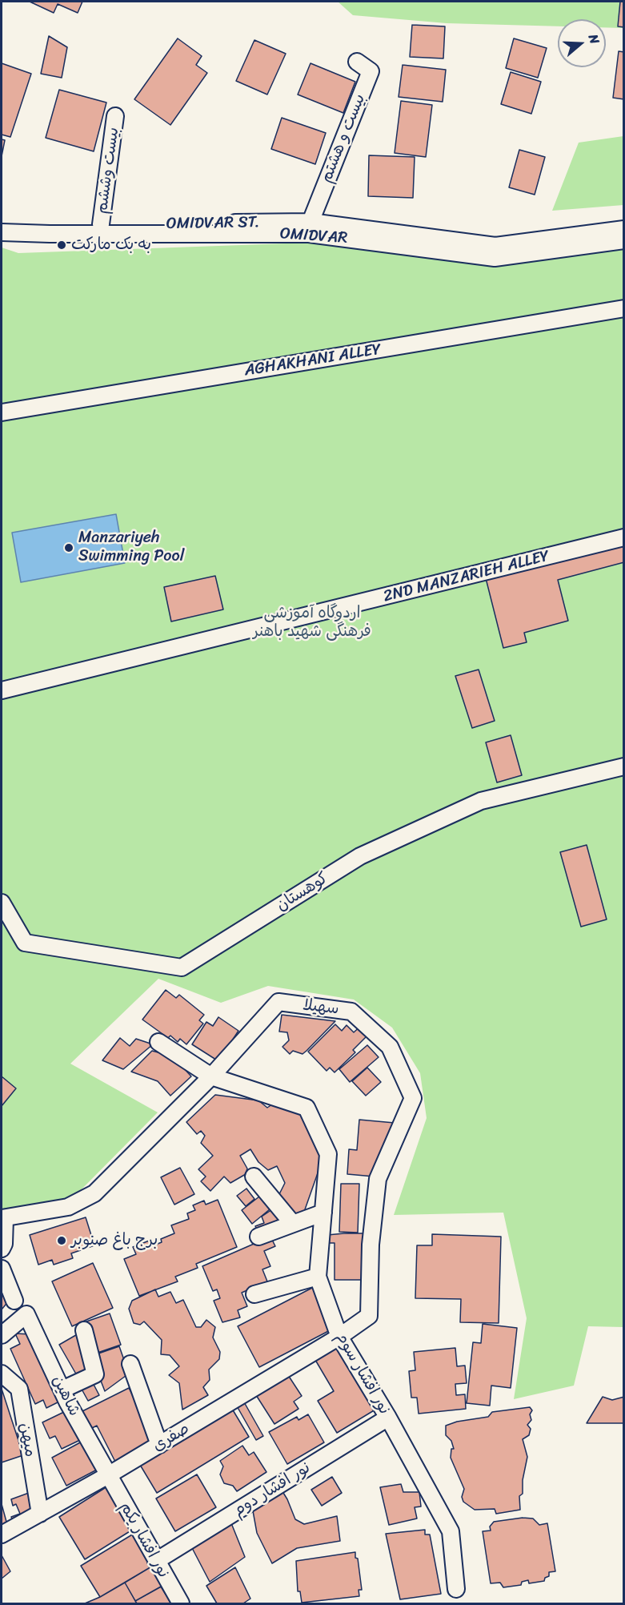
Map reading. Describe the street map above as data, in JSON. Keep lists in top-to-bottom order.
{
  "streets": {
    "street": [
      "بیست و هشتم",
      "بیست وششم",
      "OMIDVAR ST.",
      "OMIDVAR",
      "AGHAKHANI ALLEY",
      "2ND MANZARIEH ALLEY",
      "کوهستان",
      "سهیلا",
      "نور افشار سوم",
      "شاهین",
      "صفری",
      "میهن",
      "نور افشار دوم",
      "نور افشار یکم"
    ]
  },
  "crossings": [
    ["بیست و هشتم", "OMIDVAR ST."],
    ["بیست و هشتم", "OMIDVAR"],
    ["بیست وششم", "OMIDVAR ST."],
    ["OMIDVAR ST.", "OMIDVAR"],
    ["سهیلا", "نور افشار سوم"],
    ["سهیلا", "صفری"],
    ["نور افشار سوم", "صفری"],
    ["نور افشار سوم", "نور افشار دوم"],
    ["شاهین", "صفری"],
    ["شاهین", "نور افشار یکم"],
    ["صفری", "میهن"],
    ["صفری", "نور افشار یکم"],
    ["نور افشار دوم", "نور افشار یکم"]
  ],
  "parks": ["اردوگاه آموزشی فرهنگی شهید باهنر"],
  "places": ["به بک مارکت", "Manzariyeh Swimming Pool", "برج باغ صنوبر"],
  "north": "right"
}
